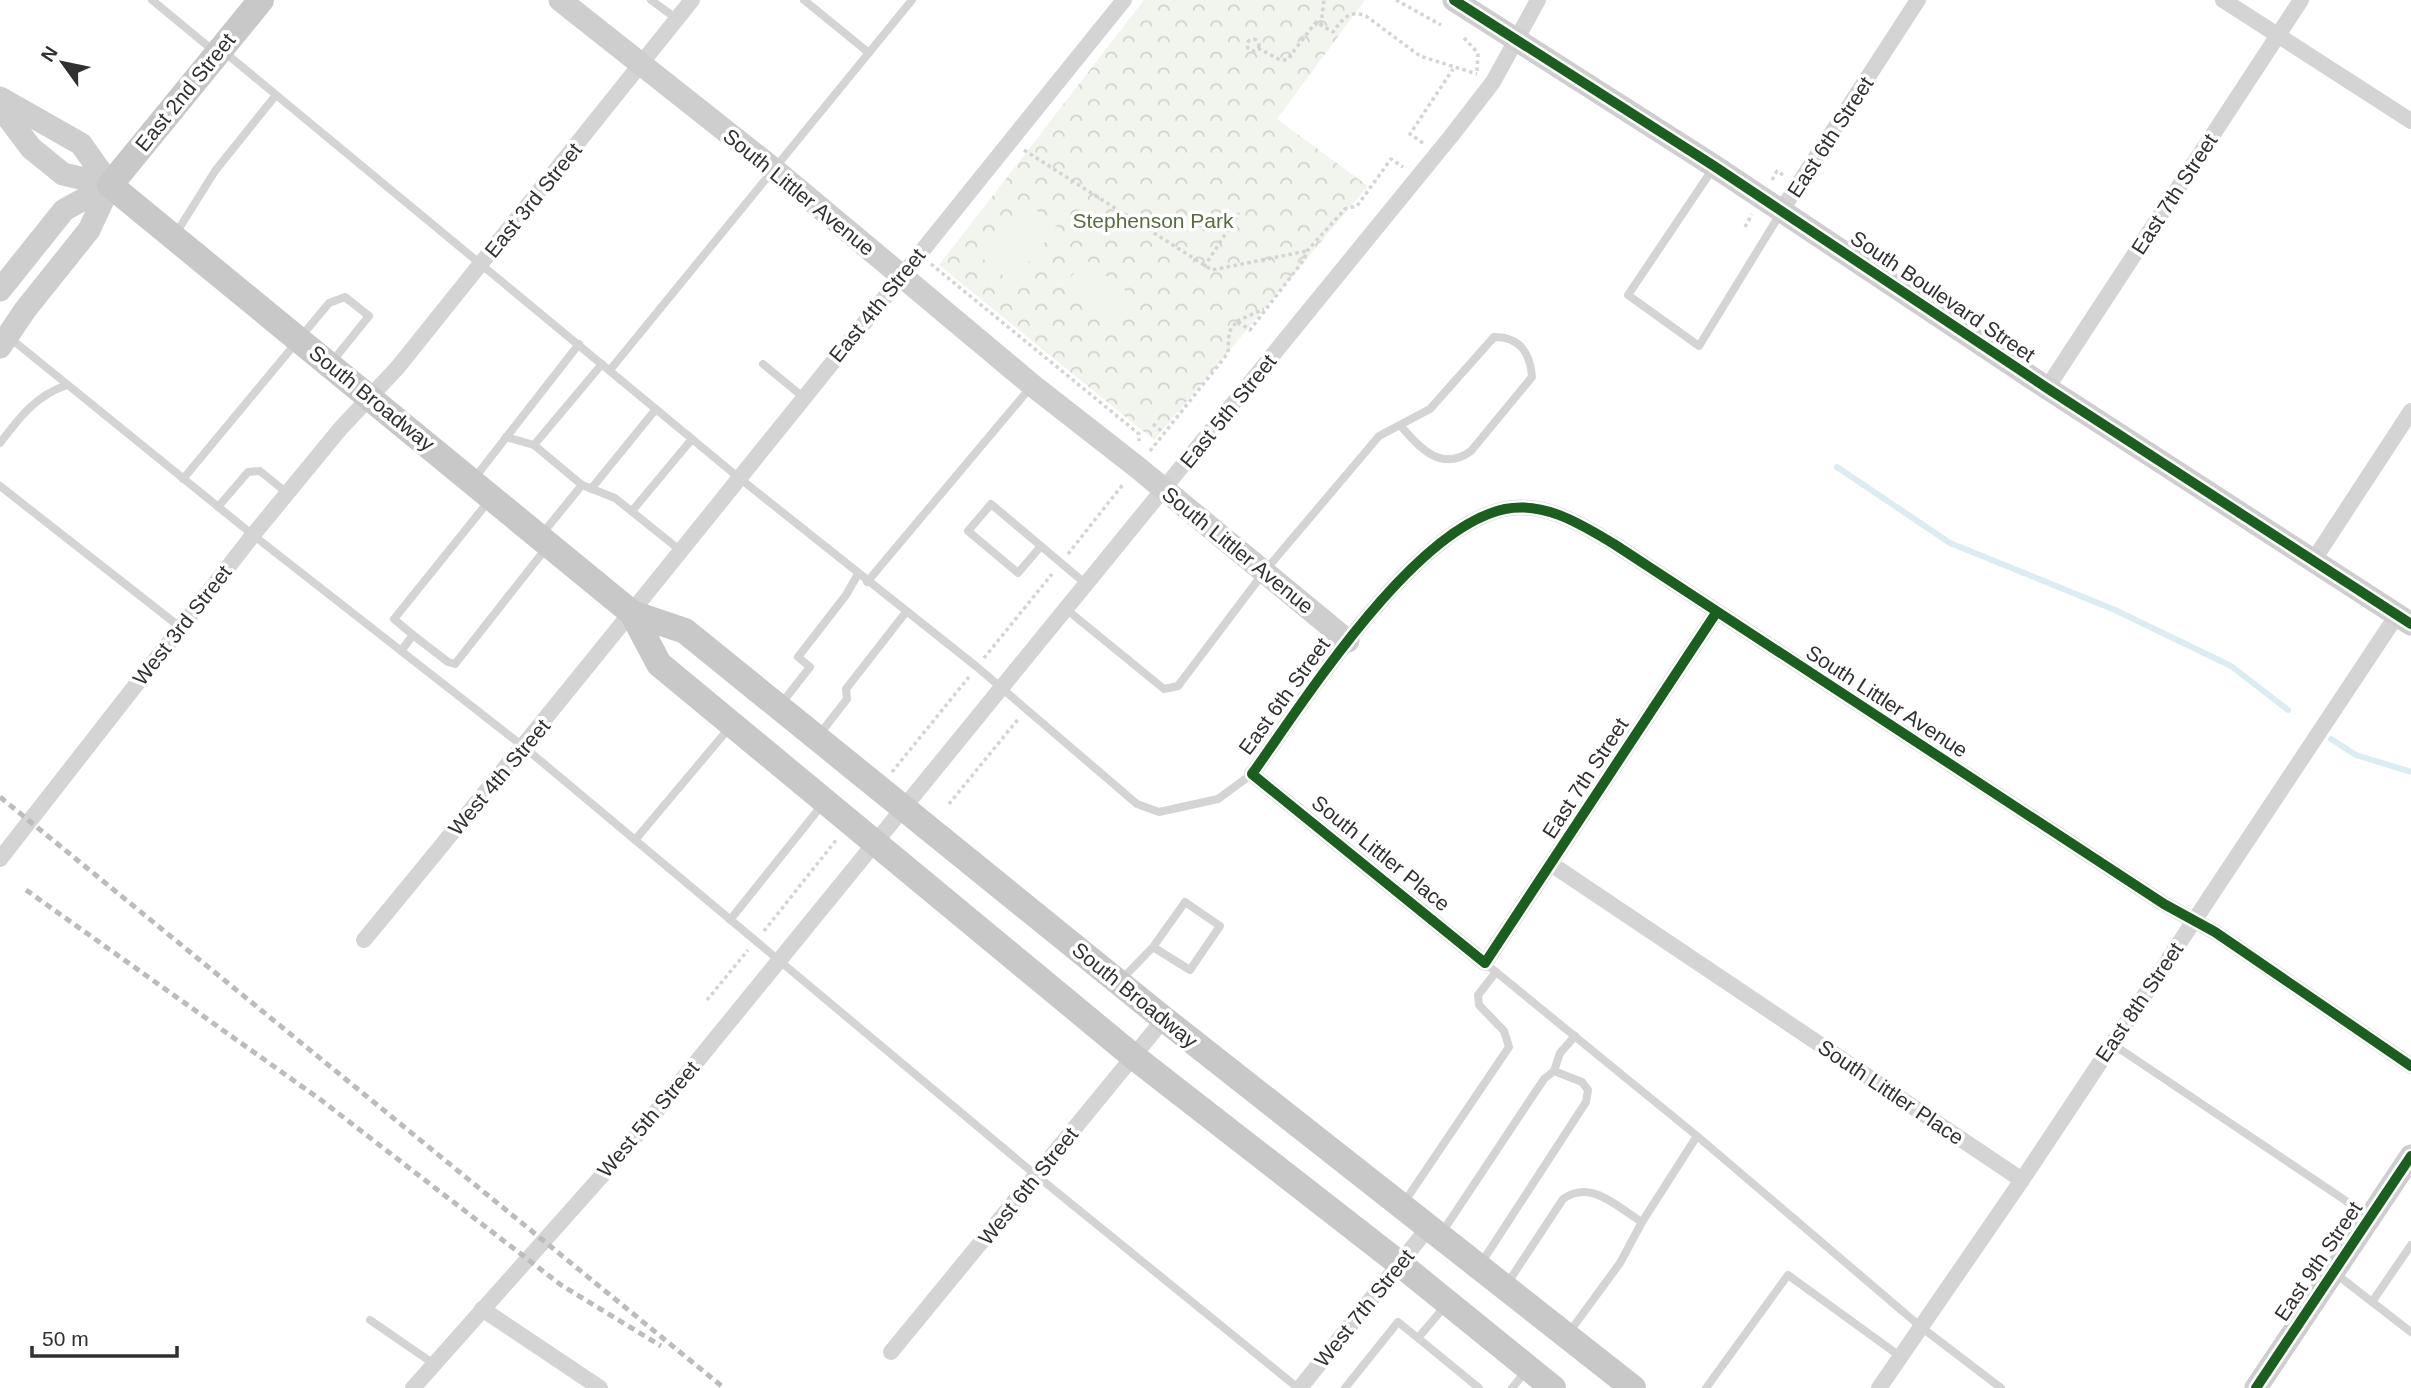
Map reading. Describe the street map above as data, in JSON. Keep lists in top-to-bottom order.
{
  "streets": {
    "main road": [
      "East 2nd Street",
      "South Littler Avenue",
      "South Boulevard Street",
      "South Broadway",
      "East 9th Street"
    ],
    "street": [
      "East 6th Street",
      "East 7th Street",
      "East 3rd Street",
      "East 4th Street",
      "East 5th Street",
      "West 3rd Street",
      "West 4th Street",
      "South Littler Place",
      "East 8th Street",
      "West 5th Street",
      "West 6th Street",
      "West 7th Street"
    ]
  },
  "crossings": [
    ["East 2nd Street", "South Broadway"],
    ["East 6th Street", "South Littler Avenue"],
    ["East 6th Street", "South Boulevard Street"],
    ["East 6th Street", "South Littler Place"],
    ["South Littler Avenue", "East 7th Street"],
    ["South Littler Avenue", "East 3rd Street"],
    ["South Littler Avenue", "East 4th Street"],
    ["South Littler Avenue", "East 5th Street"],
    ["South Littler Avenue", "East 8th Street"],
    ["East 7th Street", "South Boulevard Street"],
    ["East 7th Street", "South Littler Place"],
    ["East 3rd Street", "South Broadway"],
    ["East 3rd Street", "West 3rd Street"],
    ["South Boulevard Street", "East 5th Street"],
    ["South Boulevard Street", "East 8th Street"],
    ["East 4th Street", "South Broadway"],
    ["East 4th Street", "West 4th Street"],
    ["South Broadway", "East 5th Street"],
    ["South Broadway", "West 3rd Street"],
    ["South Broadway", "West 4th Street"],
    ["South Broadway", "West 5th Street"],
    ["South Broadway", "West 6th Street"],
    ["South Broadway", "West 7th Street"],
    ["East 5th Street", "West 5th Street"],
    ["South Littler Place", "East 8th Street"]
  ],
  "parks": ["Stephenson Park"],
  "scale_bar": "50 m",
  "north": "top left"
}
